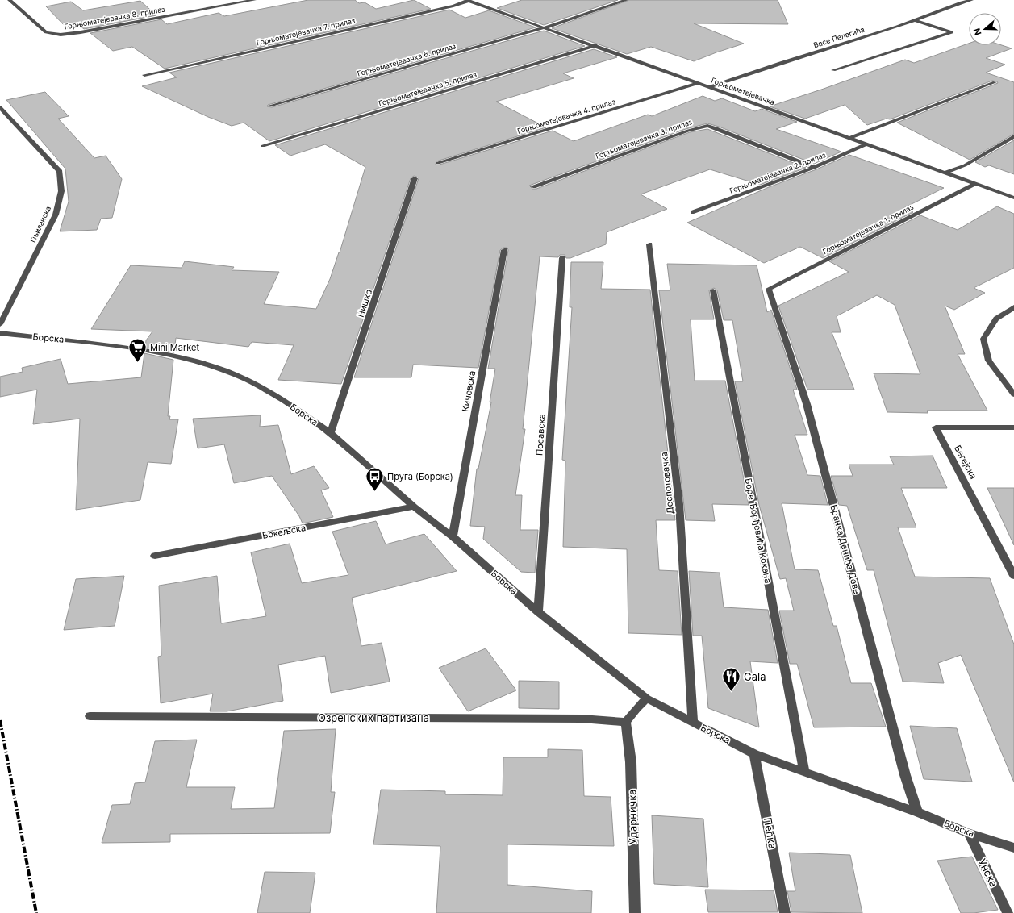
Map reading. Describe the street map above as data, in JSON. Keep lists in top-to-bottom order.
{
  "streets": {
    "street": [
      "Горњоматејевачка 8. прилаз",
      "Горњоматејевачка 7. прилаз",
      "Васе Пелагића",
      "Горњоматејевачка 6. прилаз",
      "Горњоматејевачка 5. прилаз",
      "Горњоматејевачка",
      "Горњоматејевачка 4. прилаз",
      "Горњоматејевачка 3. прилаз",
      "Горњоматејевачка 2. прилаз",
      "Гњиланска",
      "Горњоматејевачка 1. прилаз",
      "Нишка",
      "Борска",
      "Кичевска",
      "Посавска",
      "Бегејска",
      "Деспотовачка",
      "Боре Ђорђевића Кокана",
      "Бокељска",
      "Бранка Денића Деве",
      "Озренских партизана",
      "Ударничка",
      "Пећка",
      "Унска"
    ]
  },
  "crossings": [
    ["Горњоматејевачка 7. прилаз", "Горњоматејевачка"],
    ["Васе Пелагића", "Горњоматејевачка"],
    ["Горњоматејевачка 6. прилаз", "Горњоматејевачка"],
    ["Горњоматејевачка 5. прилаз", "Горњоматејевачка"],
    ["Горњоматејевачка", "Горњоматејевачка 4. прилаз"],
    ["Горњоматејевачка", "Горњоматејевачка 2. прилаз"],
    ["Горњоматејевачка", "Горњоматејевачка 1. прилаз"],
    ["Горњоматејевачка 3. прилаз", "Горњоматејевачка 2. прилаз"],
    ["Горњоматејевачка 1. прилаз", "Бранка Денића Деве"],
    ["Нишка", "Борска"],
    ["Борска", "Кичевска"],
    ["Борска", "Посавска"],
    ["Борска", "Деспотовачка"],
    ["Борска", "Боре Ђорђевића Кокана"],
    ["Борска", "Бокељска"],
    ["Борска", "Бранка Денића Деве"],
    ["Борска", "Пећка"],
    ["Борска", "Унска"],
    ["Озренских партизана", "Ударничка"]
  ],
  "places": {
    "supermarket": ["Mini Market"],
    "bus stop": ["Пруга (Борска)"],
    "restaurant": ["Gala"]
  },
  "north": "left"
}
